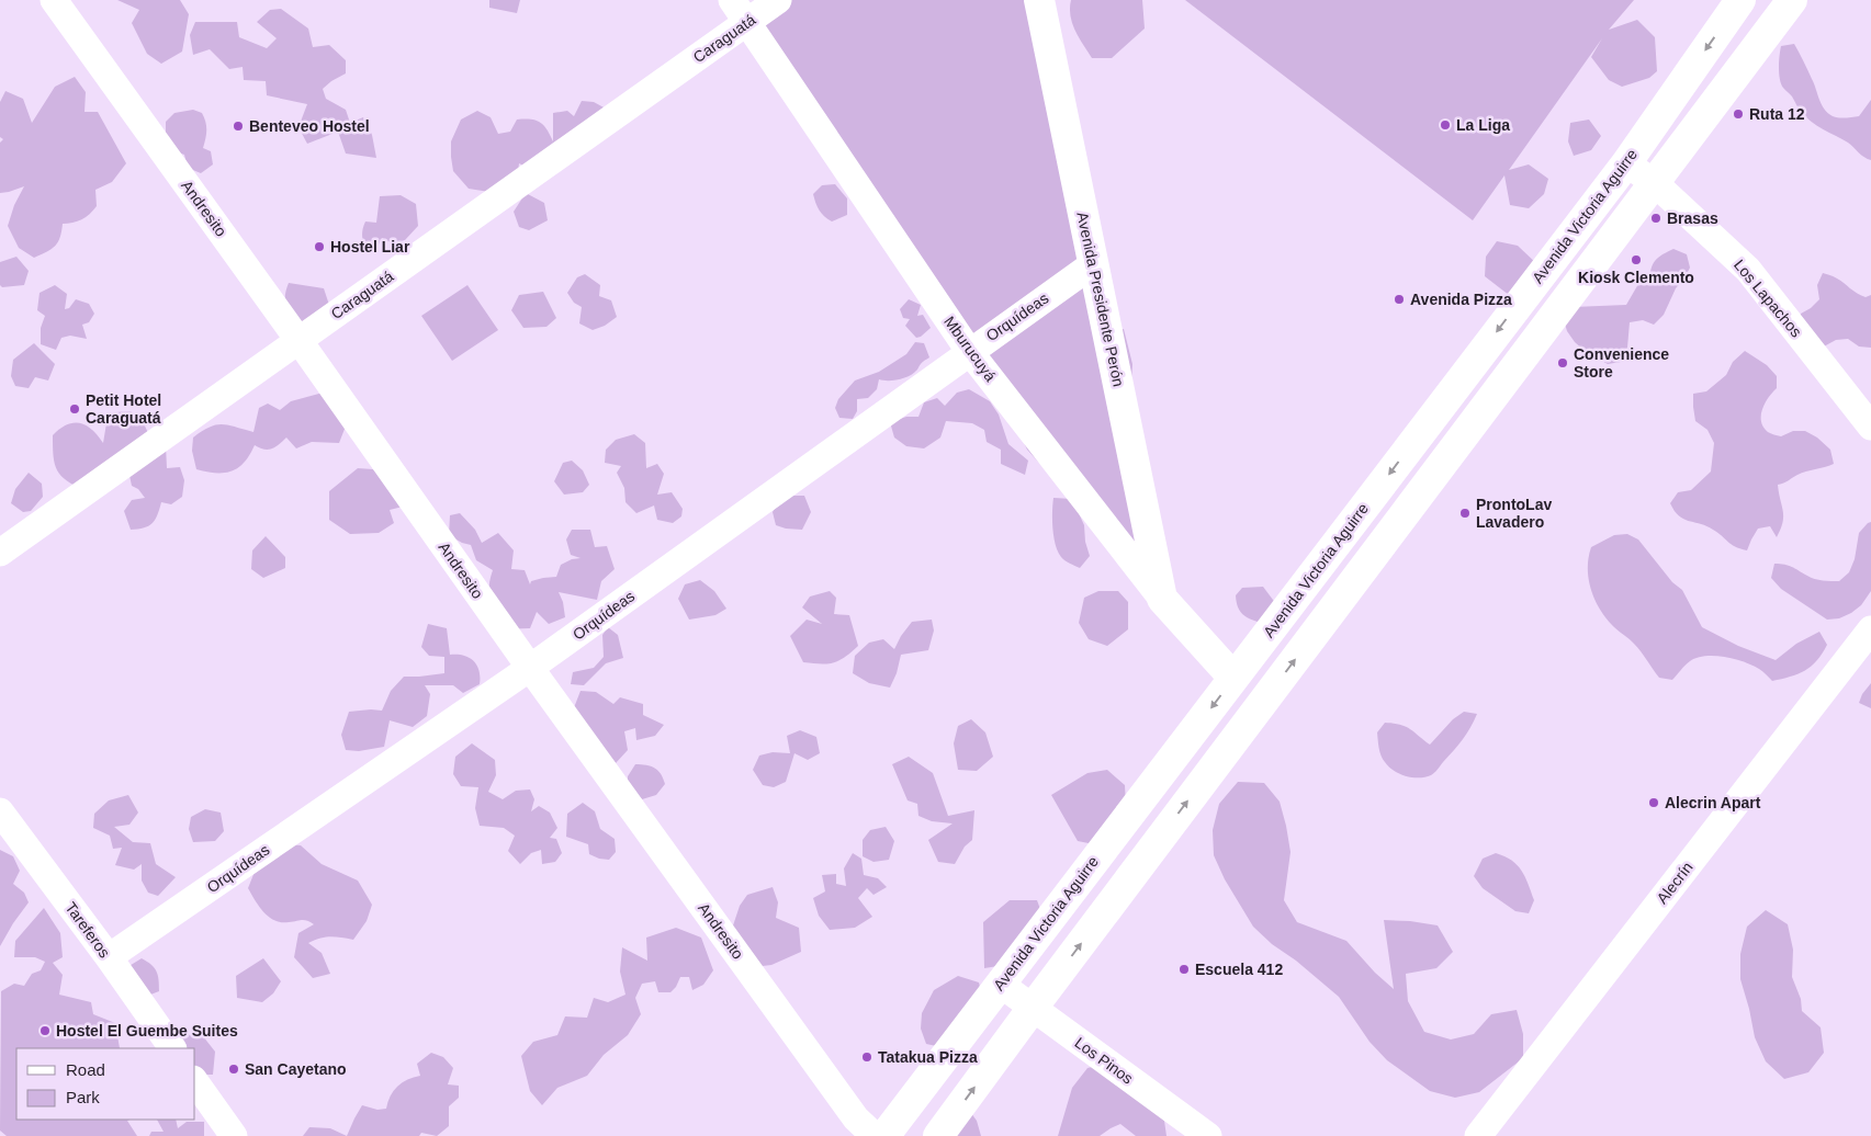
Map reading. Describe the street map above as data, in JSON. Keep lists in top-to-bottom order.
{
  "streets": {
    "main road": ["Avenida Victoria Aguirre", "Avenida Presidente Perón", "Mburucuyá"],
    "street": [
      "Caraguatá",
      "Andresito",
      "Los Lapachos",
      "Orquídeas",
      "Alecrín",
      "Tareferos",
      "Los Pinos"
    ]
  },
  "crossings": [
    ["Caraguatá", "Andresito"],
    ["Caraguatá", "Mburucuyá"],
    ["Andresito", "Orquídeas"],
    ["Avenida Victoria Aguirre", "Los Lapachos"],
    ["Avenida Victoria Aguirre", "Mburucuyá"],
    ["Avenida Victoria Aguirre", "Los Pinos"],
    ["Avenida Presidente Perón", "Orquídeas"],
    ["Avenida Presidente Perón", "Mburucuyá"],
    ["Orquídeas", "Mburucuyá"],
    ["Orquídeas", "Tareferos"]
  ],
  "places": [
    "Ruta 12",
    "La Liga",
    "Benteveo Hostel",
    "Brasas",
    "Hostel Liar",
    "Kiosk Clemento",
    "Avenida Pizza",
    "Convenience Store",
    "Petit Hotel Caraguatá",
    "ProntoLav Lavadero",
    "Alecrin Apart",
    "Escuela 412",
    "Hostel El Guembe Suites",
    "Tatakua Pizza",
    "San Cayetano"
  ],
  "legend": ["Road", "Park"]
}
